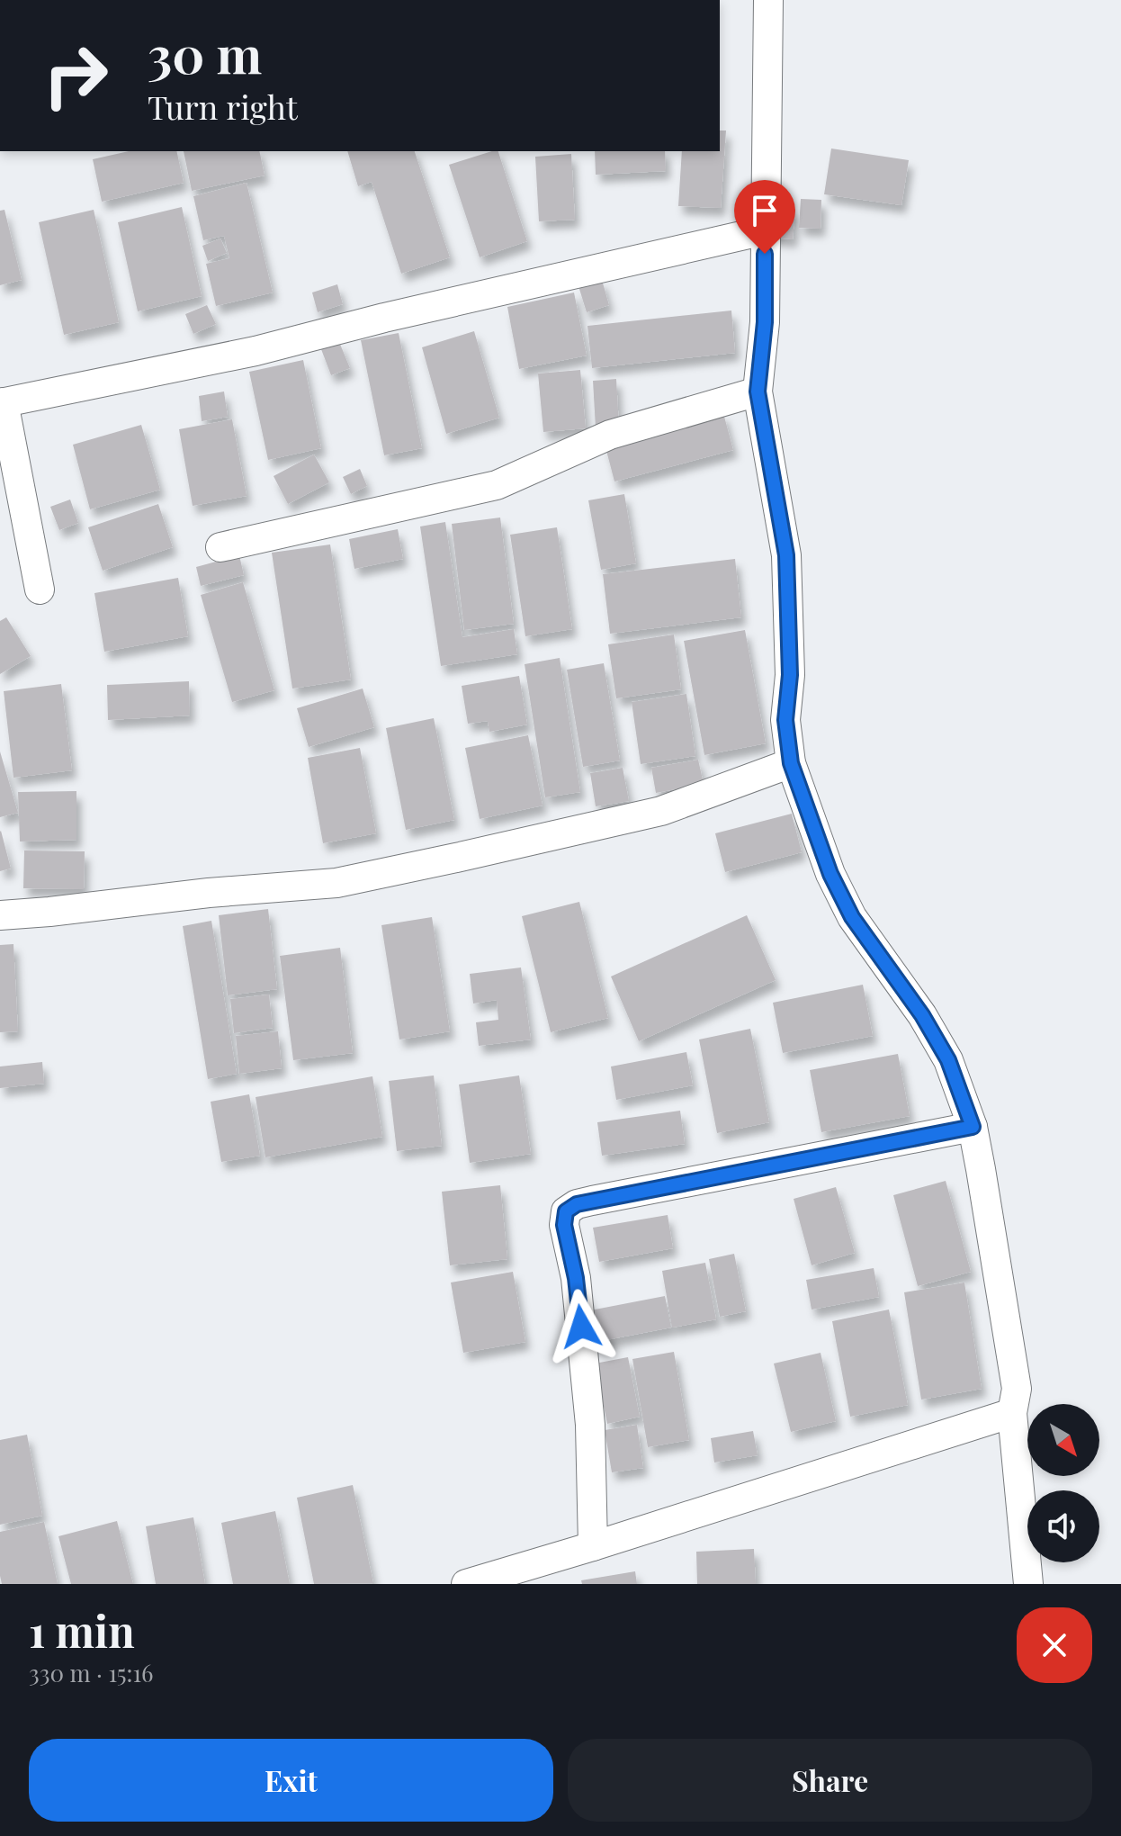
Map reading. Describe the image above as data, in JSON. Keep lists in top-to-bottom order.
{
  "north": "bottom right",
  "page": {
    "turn": ["30 m", "Turn right"],
    "heading": ["1 min", "330 m · 15:16"],
    "buttons": ["Exit", "Share"]
  }
}
